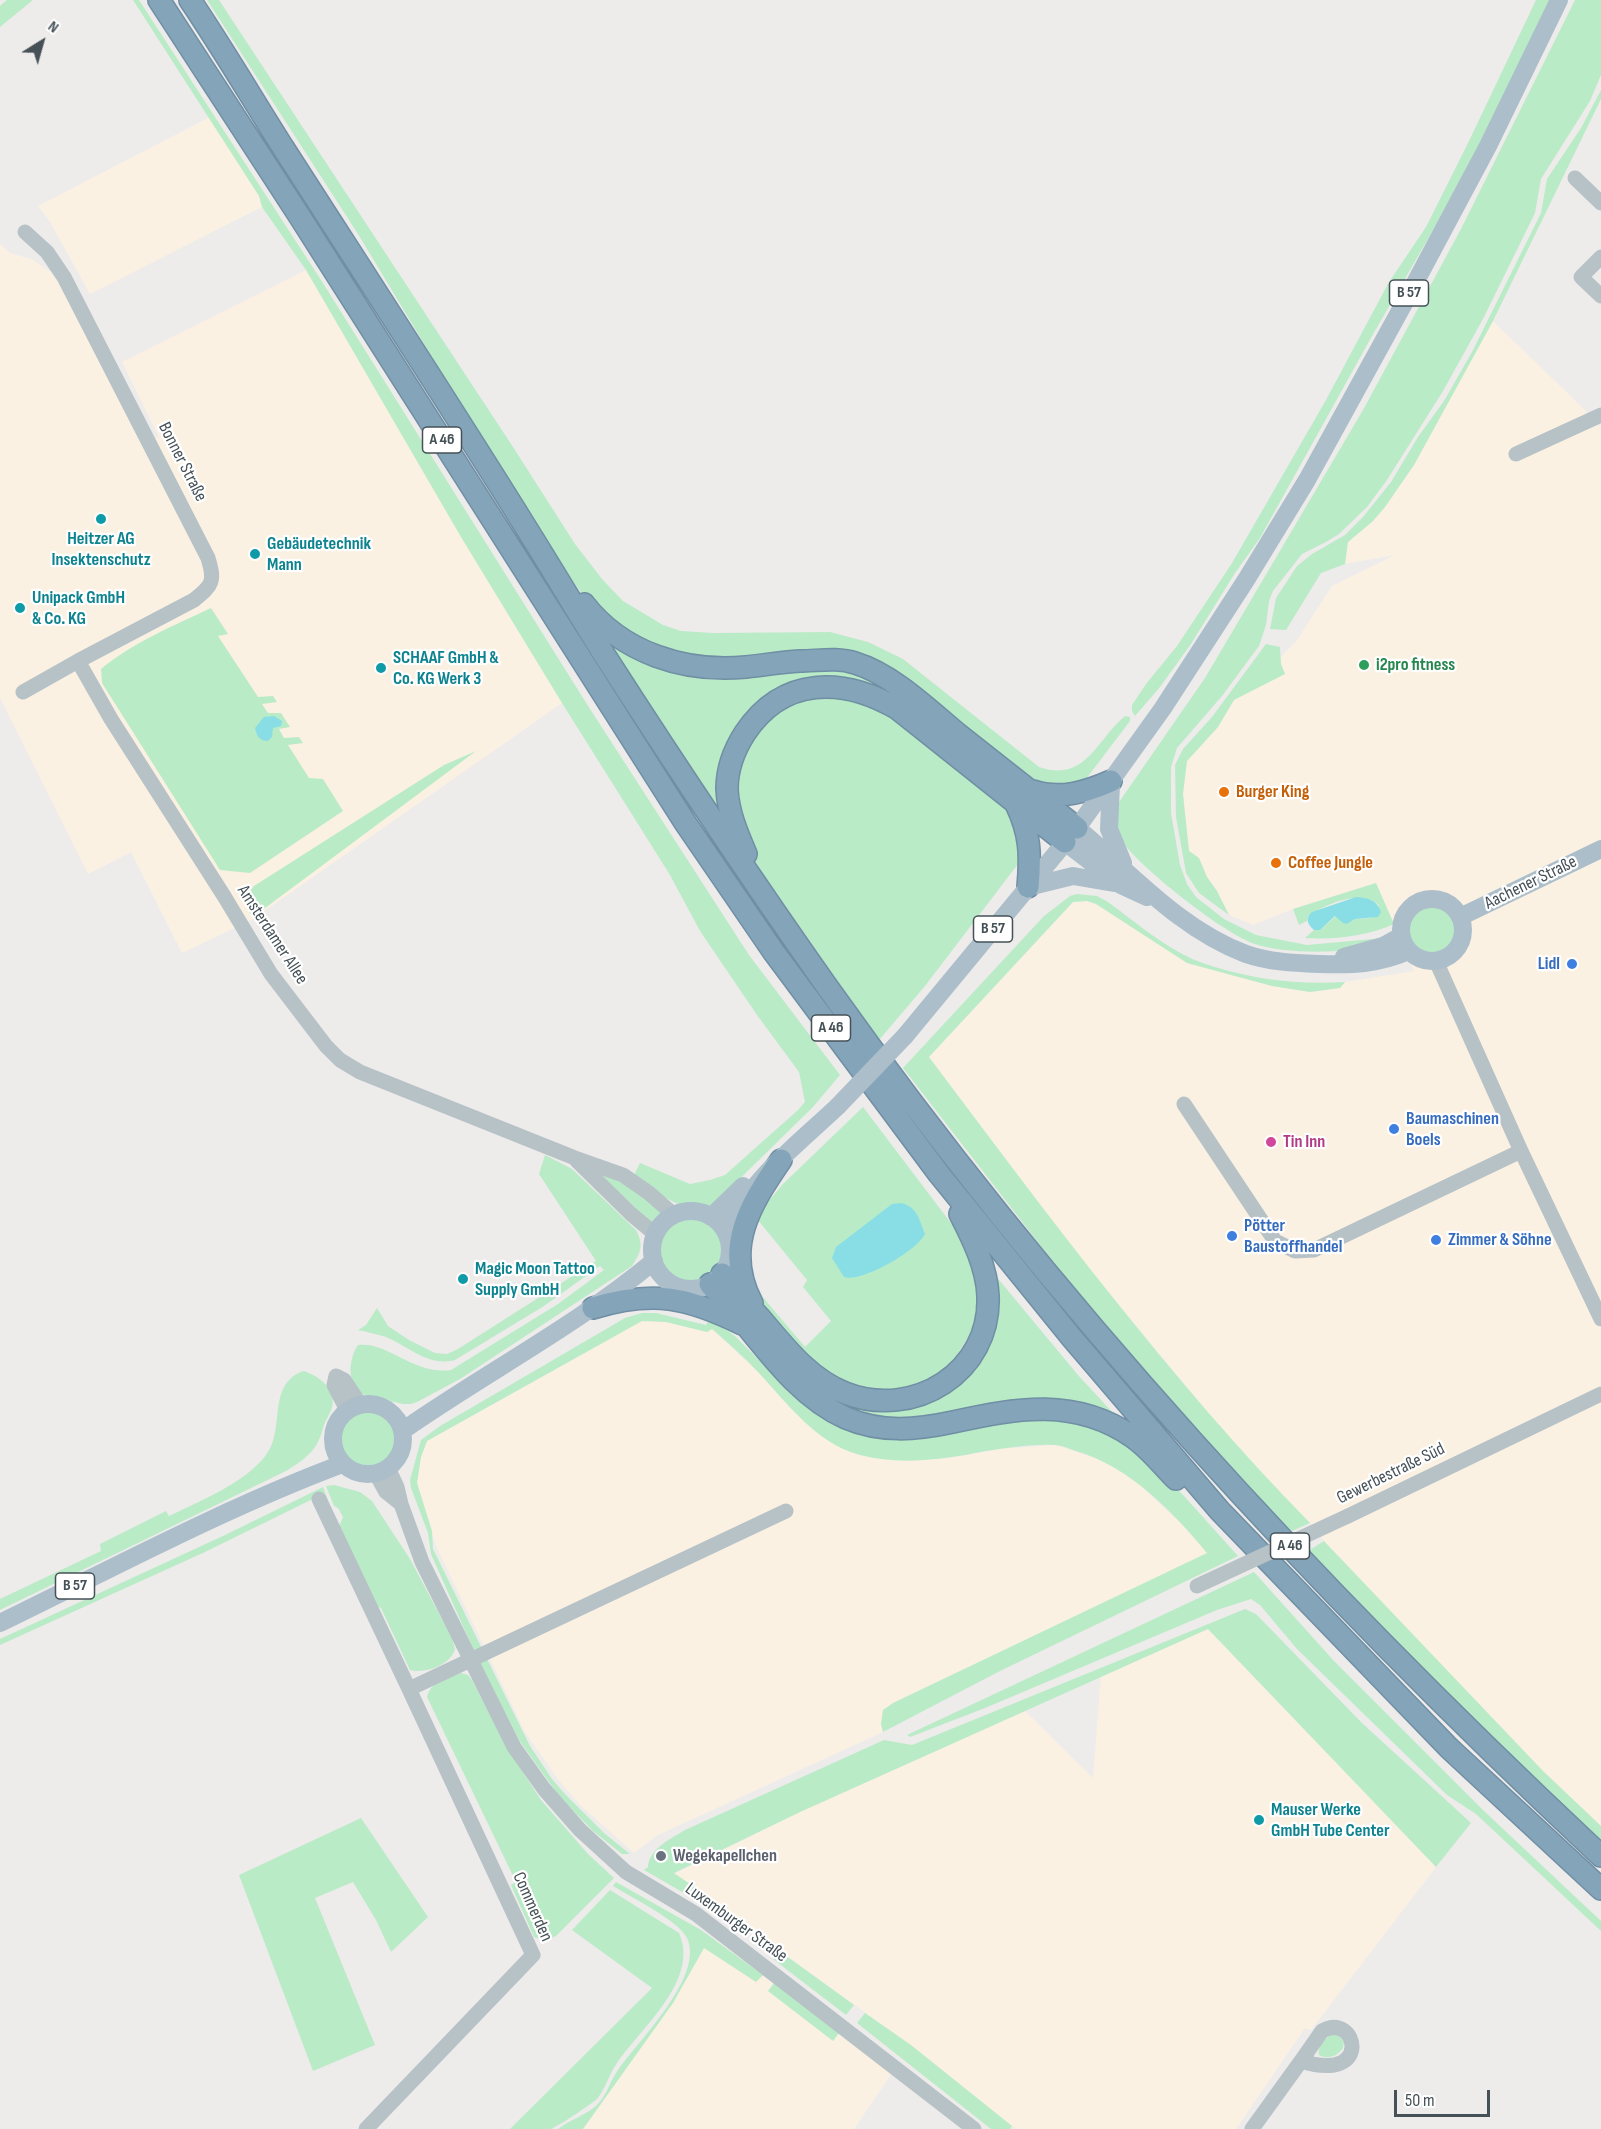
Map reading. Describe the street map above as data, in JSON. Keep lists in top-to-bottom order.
{
  "streets": {
    "highway": ["A 46"],
    "main road": ["B 57", "Aachener Straße"],
    "street": [
      "Bonner Straße",
      "Amsterdamer Allee",
      "Gewerbestraße Süd",
      "Commerden",
      "Luxemburger Straße"
    ]
  },
  "crossings": [
    ["B 57", "Amsterdamer Allee"],
    ["B 57", "Luxemburger Straße"],
    ["Bonner Straße", "Amsterdamer Allee"]
  ],
  "places": [
    "Heitzer AG Insektenschutz",
    "Gebäudetechnik Mann",
    "Unipack GmbH & Co. KG",
    "i2pro fitness",
    "SCHAAF GmbH & Co. KG Werk 3",
    "Burger King",
    "Coffee Jungle",
    "Lidl",
    "Baumaschinen Boels",
    "Tin Inn",
    "Pötter Baustoffhandel",
    "Zimmer & Söhne",
    "Magic Moon Tattoo Supply GmbH",
    "Mauser Werke GmbH Tube Center",
    "Wegekapellchen"
  ],
  "scale_bar": "50 m",
  "north": "top right"
}
